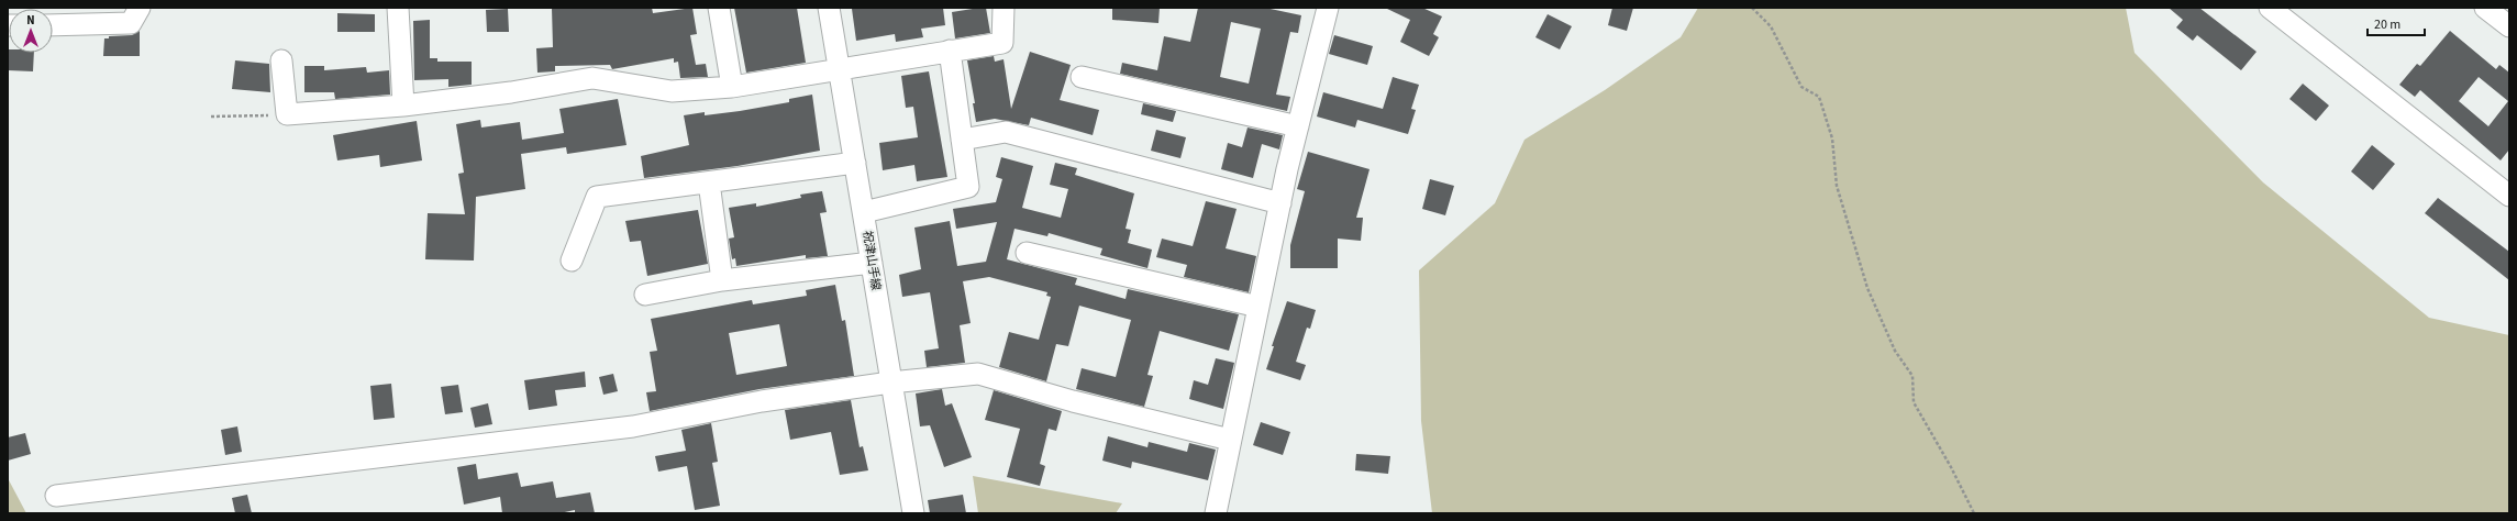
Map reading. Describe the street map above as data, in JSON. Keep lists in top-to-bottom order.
{
  "streets": {
    "street": ["祝津山手線"]
  },
  "scale_bar": "20 m",
  "north": "top"
}
